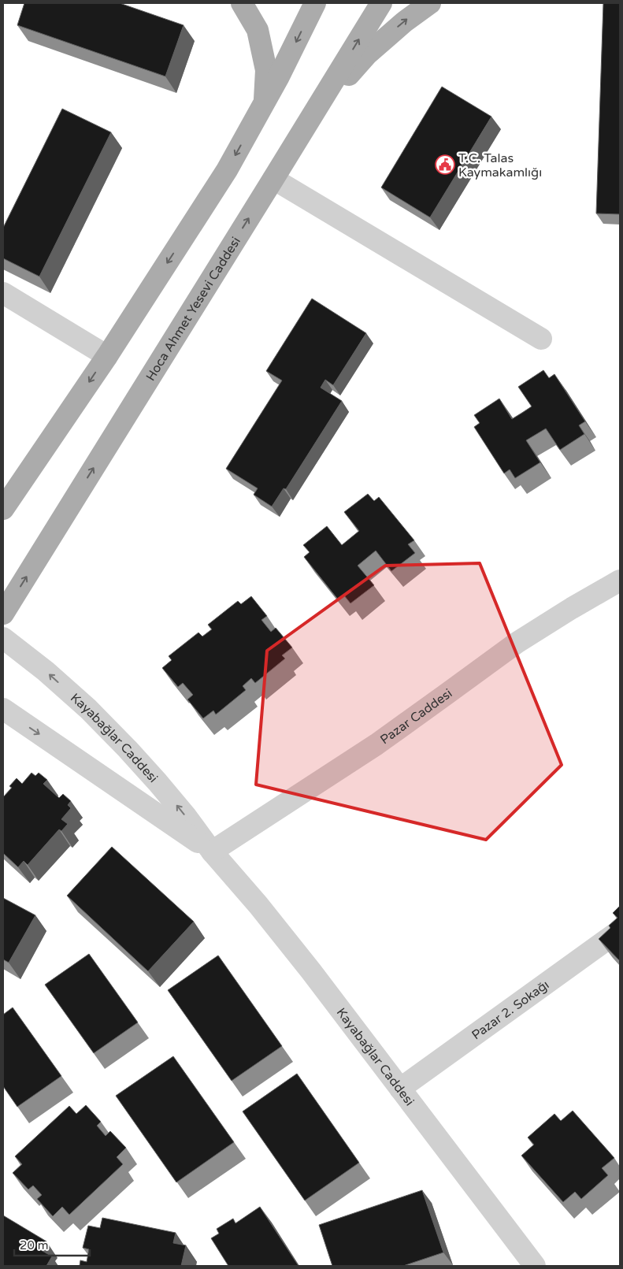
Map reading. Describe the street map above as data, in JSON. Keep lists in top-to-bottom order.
{
  "streets": {
    "main road": ["Hoca Ahmet Yesevi Caddesi"],
    "street": ["Pazar Caddesi", "Kayabağlar Caddesi", "Pazar 2. Sokağı"]
  },
  "crossings": [
    ["Pazar Caddesi", "Kayabağlar Caddesi"],
    ["Kayabağlar Caddesi", "Pazar 2. Sokağı"]
  ],
  "places": {
    "public building": ["T.C. Talas Kaymakamlığı"]
  },
  "scale_bar": "20 m"
}
